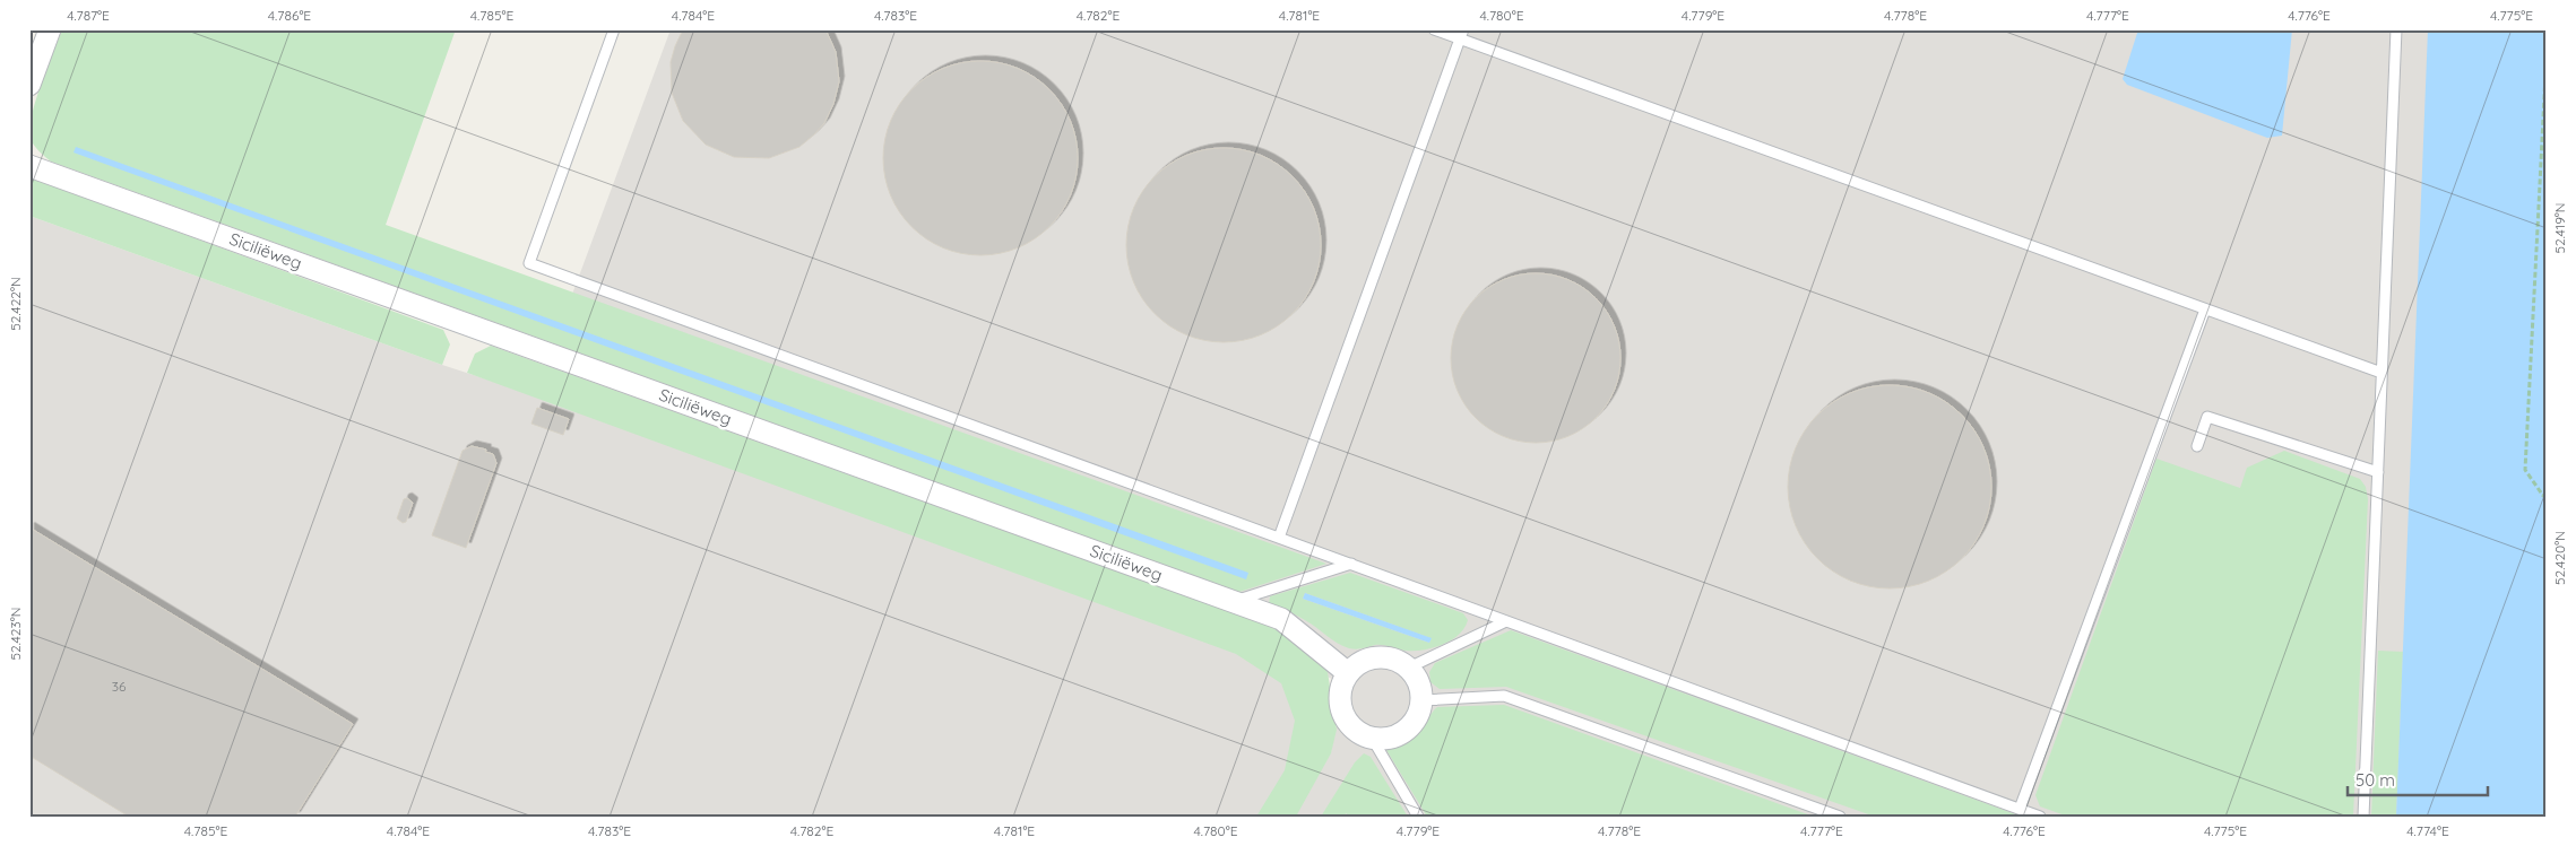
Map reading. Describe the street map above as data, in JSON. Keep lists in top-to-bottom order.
{
  "streets": {
    "street": ["Siciliëweg"]
  },
  "house_numbers": ["36"],
  "scale_bar": "50 m",
  "coordinates": [
    "4.787°E",
    "4.786°E",
    "4.785°E",
    "4.784°E",
    "4.783°E",
    "4.782°E",
    "4.781°E",
    "4.780°E",
    "4.779°E",
    "4.778°E",
    "4.777°E",
    "4.776°E",
    "4.775°E",
    "52.419°N",
    "52.422°N",
    "52.420°N",
    "52.423°N",
    "4.774°E"
  ]
}
